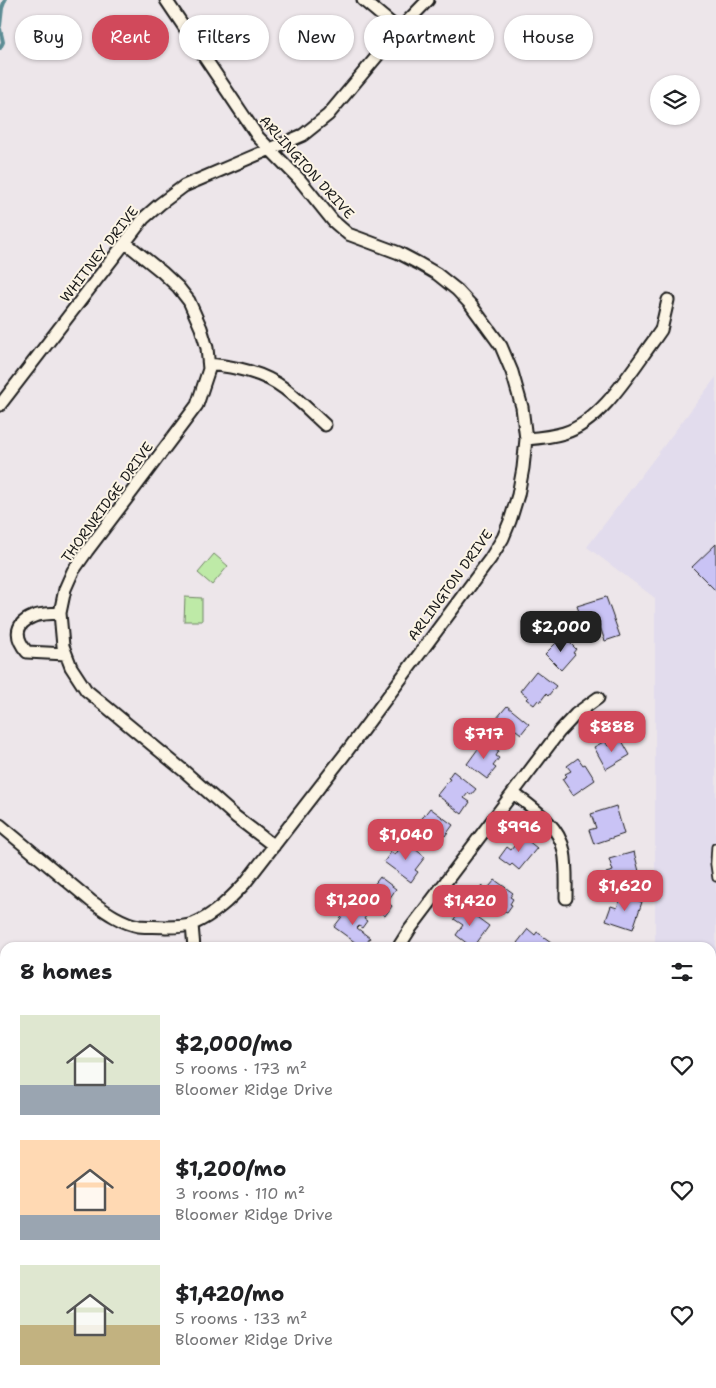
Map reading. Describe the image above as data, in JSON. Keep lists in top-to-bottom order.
{
  "streets": {
    "street": ["ARLINGTON DRIVE", "WHITNEY DRIVE", "THORNRIDGE DRIVE"]
  },
  "crossings": [
    ["ARLINGTON DRIVE", "WHITNEY DRIVE"],
    ["ARLINGTON DRIVE", "THORNRIDGE DRIVE"],
    ["WHITNEY DRIVE", "THORNRIDGE DRIVE"]
  ],
  "page": {
    "chip": [
      "Buy",
      "Rent",
      "Filters",
      "New",
      "Apartment",
      "House"
    ],
    "price": [
      "$2,000",
      "$888",
      "$717",
      "$996",
      "$1,040",
      "$1,620",
      "$1,200",
      "$1,420"
    ],
    "heading": "8 homes",
    "list": [
      {
        "name": "$2,000/mo",
        "note": "5 rooms · 173 m² · Bloomer Ridge Drive"
      },
      {
        "name": "$1,200/mo",
        "note": "3 rooms · 110 m² · Bloomer Ridge Drive"
      },
      {
        "name": "$1,420/mo",
        "note": "5 rooms · 133 m² · Bloomer Ridge Drive"
      }
    ]
  }
}
